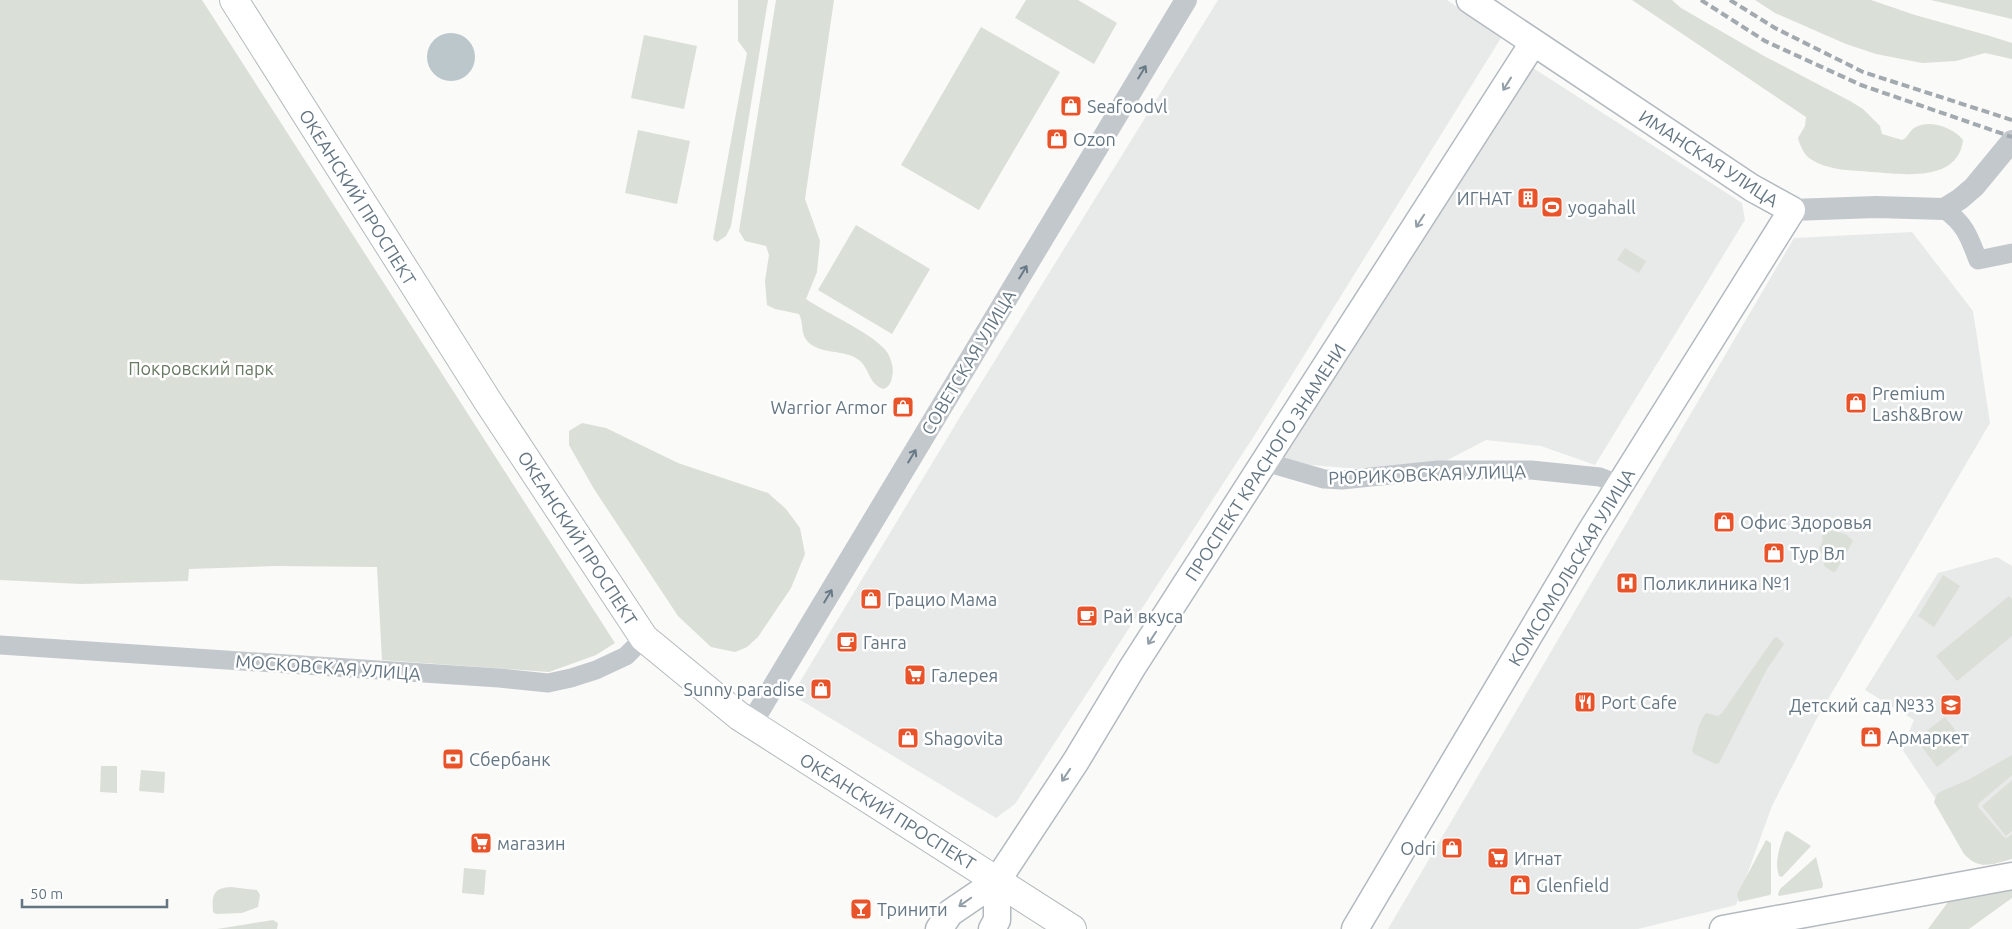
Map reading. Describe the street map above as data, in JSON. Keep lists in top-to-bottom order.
{
  "streets": {
    "main road": [
      "ИМАНСКАЯ УЛИЦА",
      "ОКЕАНСКИЙ ПРОСПЕКТ",
      "ПРОСПЕКТ КРАСНОГО ЗНАМЕНИ",
      "КОМСОМОЛЬСКАЯ УЛИЦА"
    ],
    "street": ["СОВЕТСКАЯ УЛИЦА", "РЮРИКОВСКАЯ УЛИЦА", "МОСКОВСКАЯ УЛИЦА"]
  },
  "crossings": [
    ["ИМАНСКАЯ УЛИЦА", "ПРОСПЕКТ КРАСНОГО ЗНАМЕНИ"],
    ["ИМАНСКАЯ УЛИЦА", "КОМСОМОЛЬСКАЯ УЛИЦА"],
    ["ОКЕАНСКИЙ ПРОСПЕКТ", "СОВЕТСКАЯ УЛИЦА"],
    ["ОКЕАНСКИЙ ПРОСПЕКТ", "ПРОСПЕКТ КРАСНОГО ЗНАМЕНИ"],
    ["ОКЕАНСКИЙ ПРОСПЕКТ", "МОСКОВСКАЯ УЛИЦА"],
    ["ПРОСПЕКТ КРАСНОГО ЗНАМЕНИ", "РЮРИКОВСКАЯ УЛИЦА"],
    ["РЮРИКОВСКАЯ УЛИЦА", "КОМСОМОЛЬСКАЯ УЛИЦА"]
  ],
  "one_way": ["СОВЕТСКАЯ УЛИЦА", "ПРОСПЕКТ КРАСНОГО ЗНАМЕНИ"],
  "parks": ["Покровский парк"],
  "places": {
    "shop": [
      "Seafoodvl",
      "Ozon",
      "Premium Lash&Brow",
      "Warrior Armor",
      "Офис Здоровья",
      "Тур Вл",
      "Грацио Мама",
      "Sunny paradise",
      "Армаркет",
      "Shagovita",
      "Odri",
      "Glenfield"
    ],
    "building": ["ИГНАТ"],
    "sports": ["yogahall"],
    "hospital": ["Поликлиника №1"],
    "cafe": ["Рай вкуса", "Ганга"],
    "supermarket": ["Галерея", "магазин", "Игнат"],
    "restaurant": ["Port Cafe"],
    "school or university": ["Детский сад №33"],
    "bank": ["Сбербанк"],
    "bar": ["Тринити"]
  },
  "scale_bar": "50 m"
}
